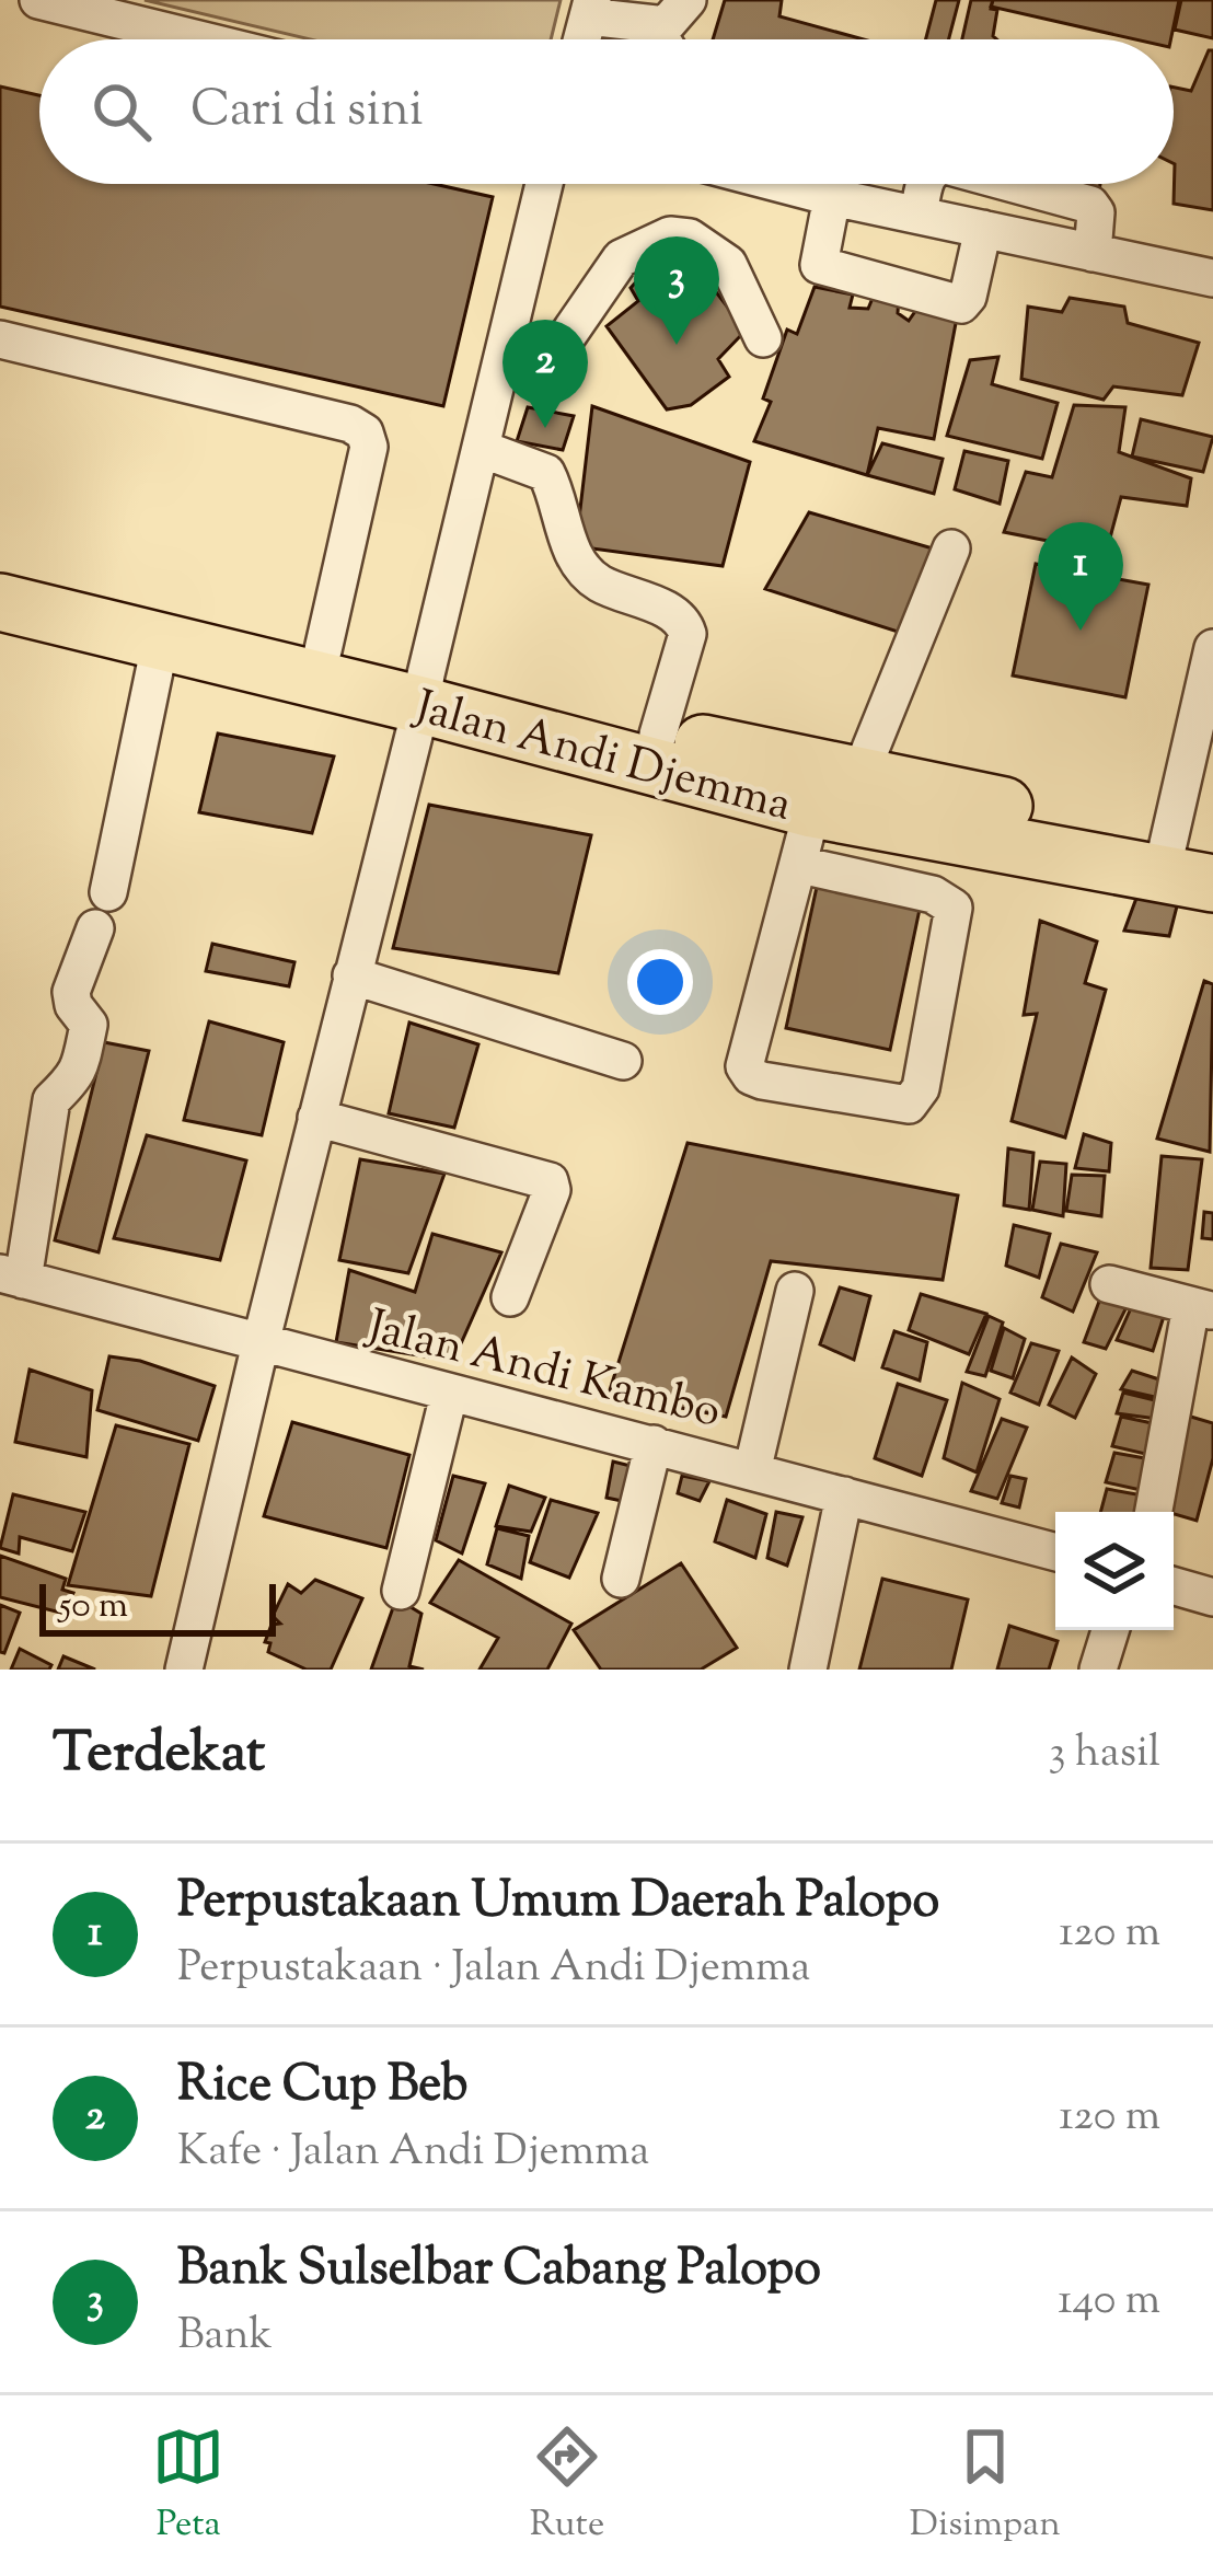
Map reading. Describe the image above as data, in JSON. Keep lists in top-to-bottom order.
{
  "streets": {
    "highway": ["Jalan Andi Djemma"],
    "street": ["Jalan Andi Kambo"]
  },
  "scale_bar": "50 m",
  "page": {
    "search": "Cari di sini",
    "pins": ["3", "2", "1"],
    "scale": "50 m",
    "heading": ["Terdekat", "3 hasil"],
    "list": [
      {
        "mark": "1",
        "name": "Perpustakaan Umum Daerah Palopo",
        "note": "Perpustakaan · Jalan Andi Djemma",
        "value": "120 m"
      },
      {
        "mark": "2",
        "name": "Rice Cup Beb",
        "note": "Kafe · Jalan Andi Djemma",
        "value": "120 m"
      },
      {
        "mark": "3",
        "name": "Bank Sulselbar Cabang Palopo",
        "note": "Bank",
        "value": "140 m"
      }
    ],
    "nav": ["Peta", "Rute", "Disimpan"]
  }
}
